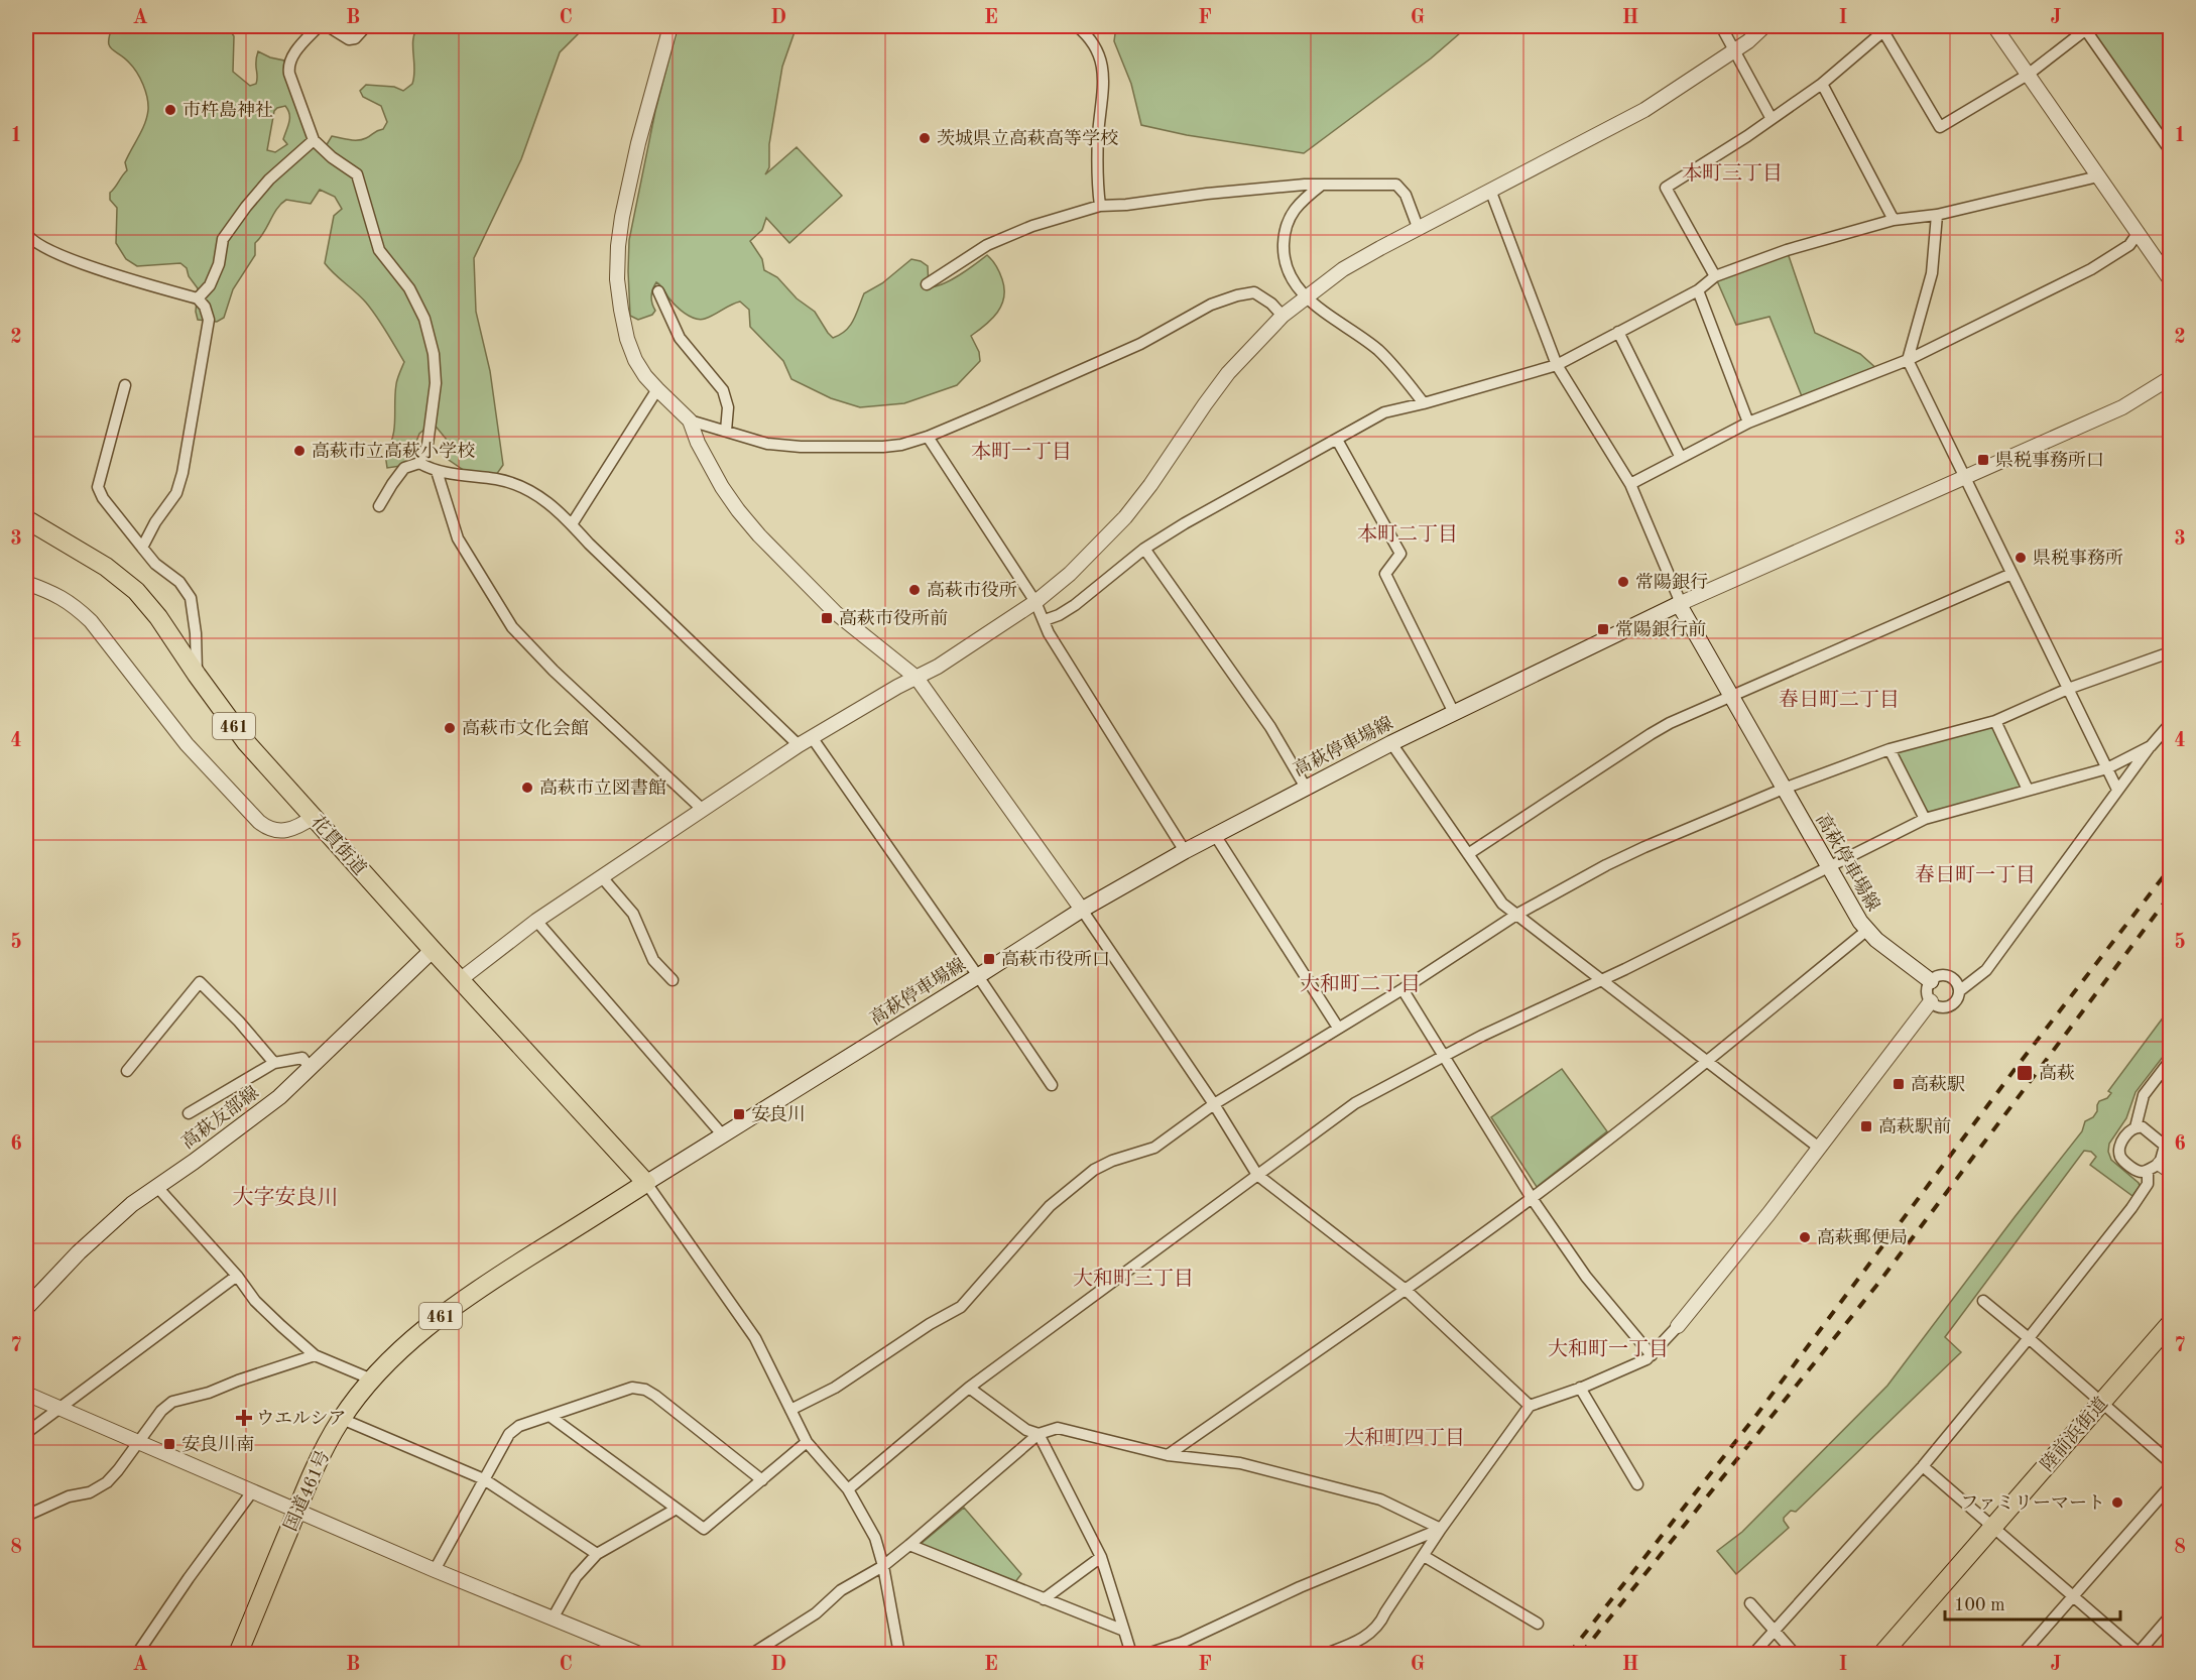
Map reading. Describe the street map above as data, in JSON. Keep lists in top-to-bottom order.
{
  "streets": {
    "highway": [
      "461",
      "花貫街道",
      "陸前浜街道",
      "国道461号"
    ],
    "main road": ["高萩停車場線", "高萩友部線"]
  },
  "crossings": [
    ["高萩停車場線", "花貫街道"],
    ["高萩停車場線", "国道461号"],
    ["花貫街道", "高萩友部線"],
    ["花貫街道", "国道461号"]
  ],
  "districts": [
    "本町三丁目",
    "本町一丁目",
    "本町二丁目",
    "春日町二丁目",
    "春日町一丁目",
    "大和町二丁目",
    "大字安良川",
    "大和町三丁目",
    "大和町一丁目",
    "大和町四丁目"
  ],
  "places": {
    "other": [
      "市杵島神社",
      "茨城県立高萩高等学校",
      "高萩市立高萩小学校",
      "県税事務所",
      "常陽銀行",
      "高萩市役所",
      "高萩市文化会館",
      "高萩市立図書館",
      "高萩郵便局",
      "ファミリーマート"
    ],
    "transit": [
      "県税事務所口",
      "高萩市役所前",
      "常陽銀行前",
      "高萩市役所口",
      "高萩",
      "高萩駅",
      "安良川",
      "高萩駅前",
      "安良川南"
    ],
    "health": ["ウエルシア"]
  },
  "scale_bar": "100 m",
  "grid": {
    "columns": [
      "A",
      "B",
      "C",
      "D",
      "E",
      "F",
      "G",
      "H",
      "I",
      "J"
    ],
    "rows": [
      "1",
      "2",
      "3",
      "4",
      "5",
      "6",
      "7",
      "8"
    ]
  }
}
